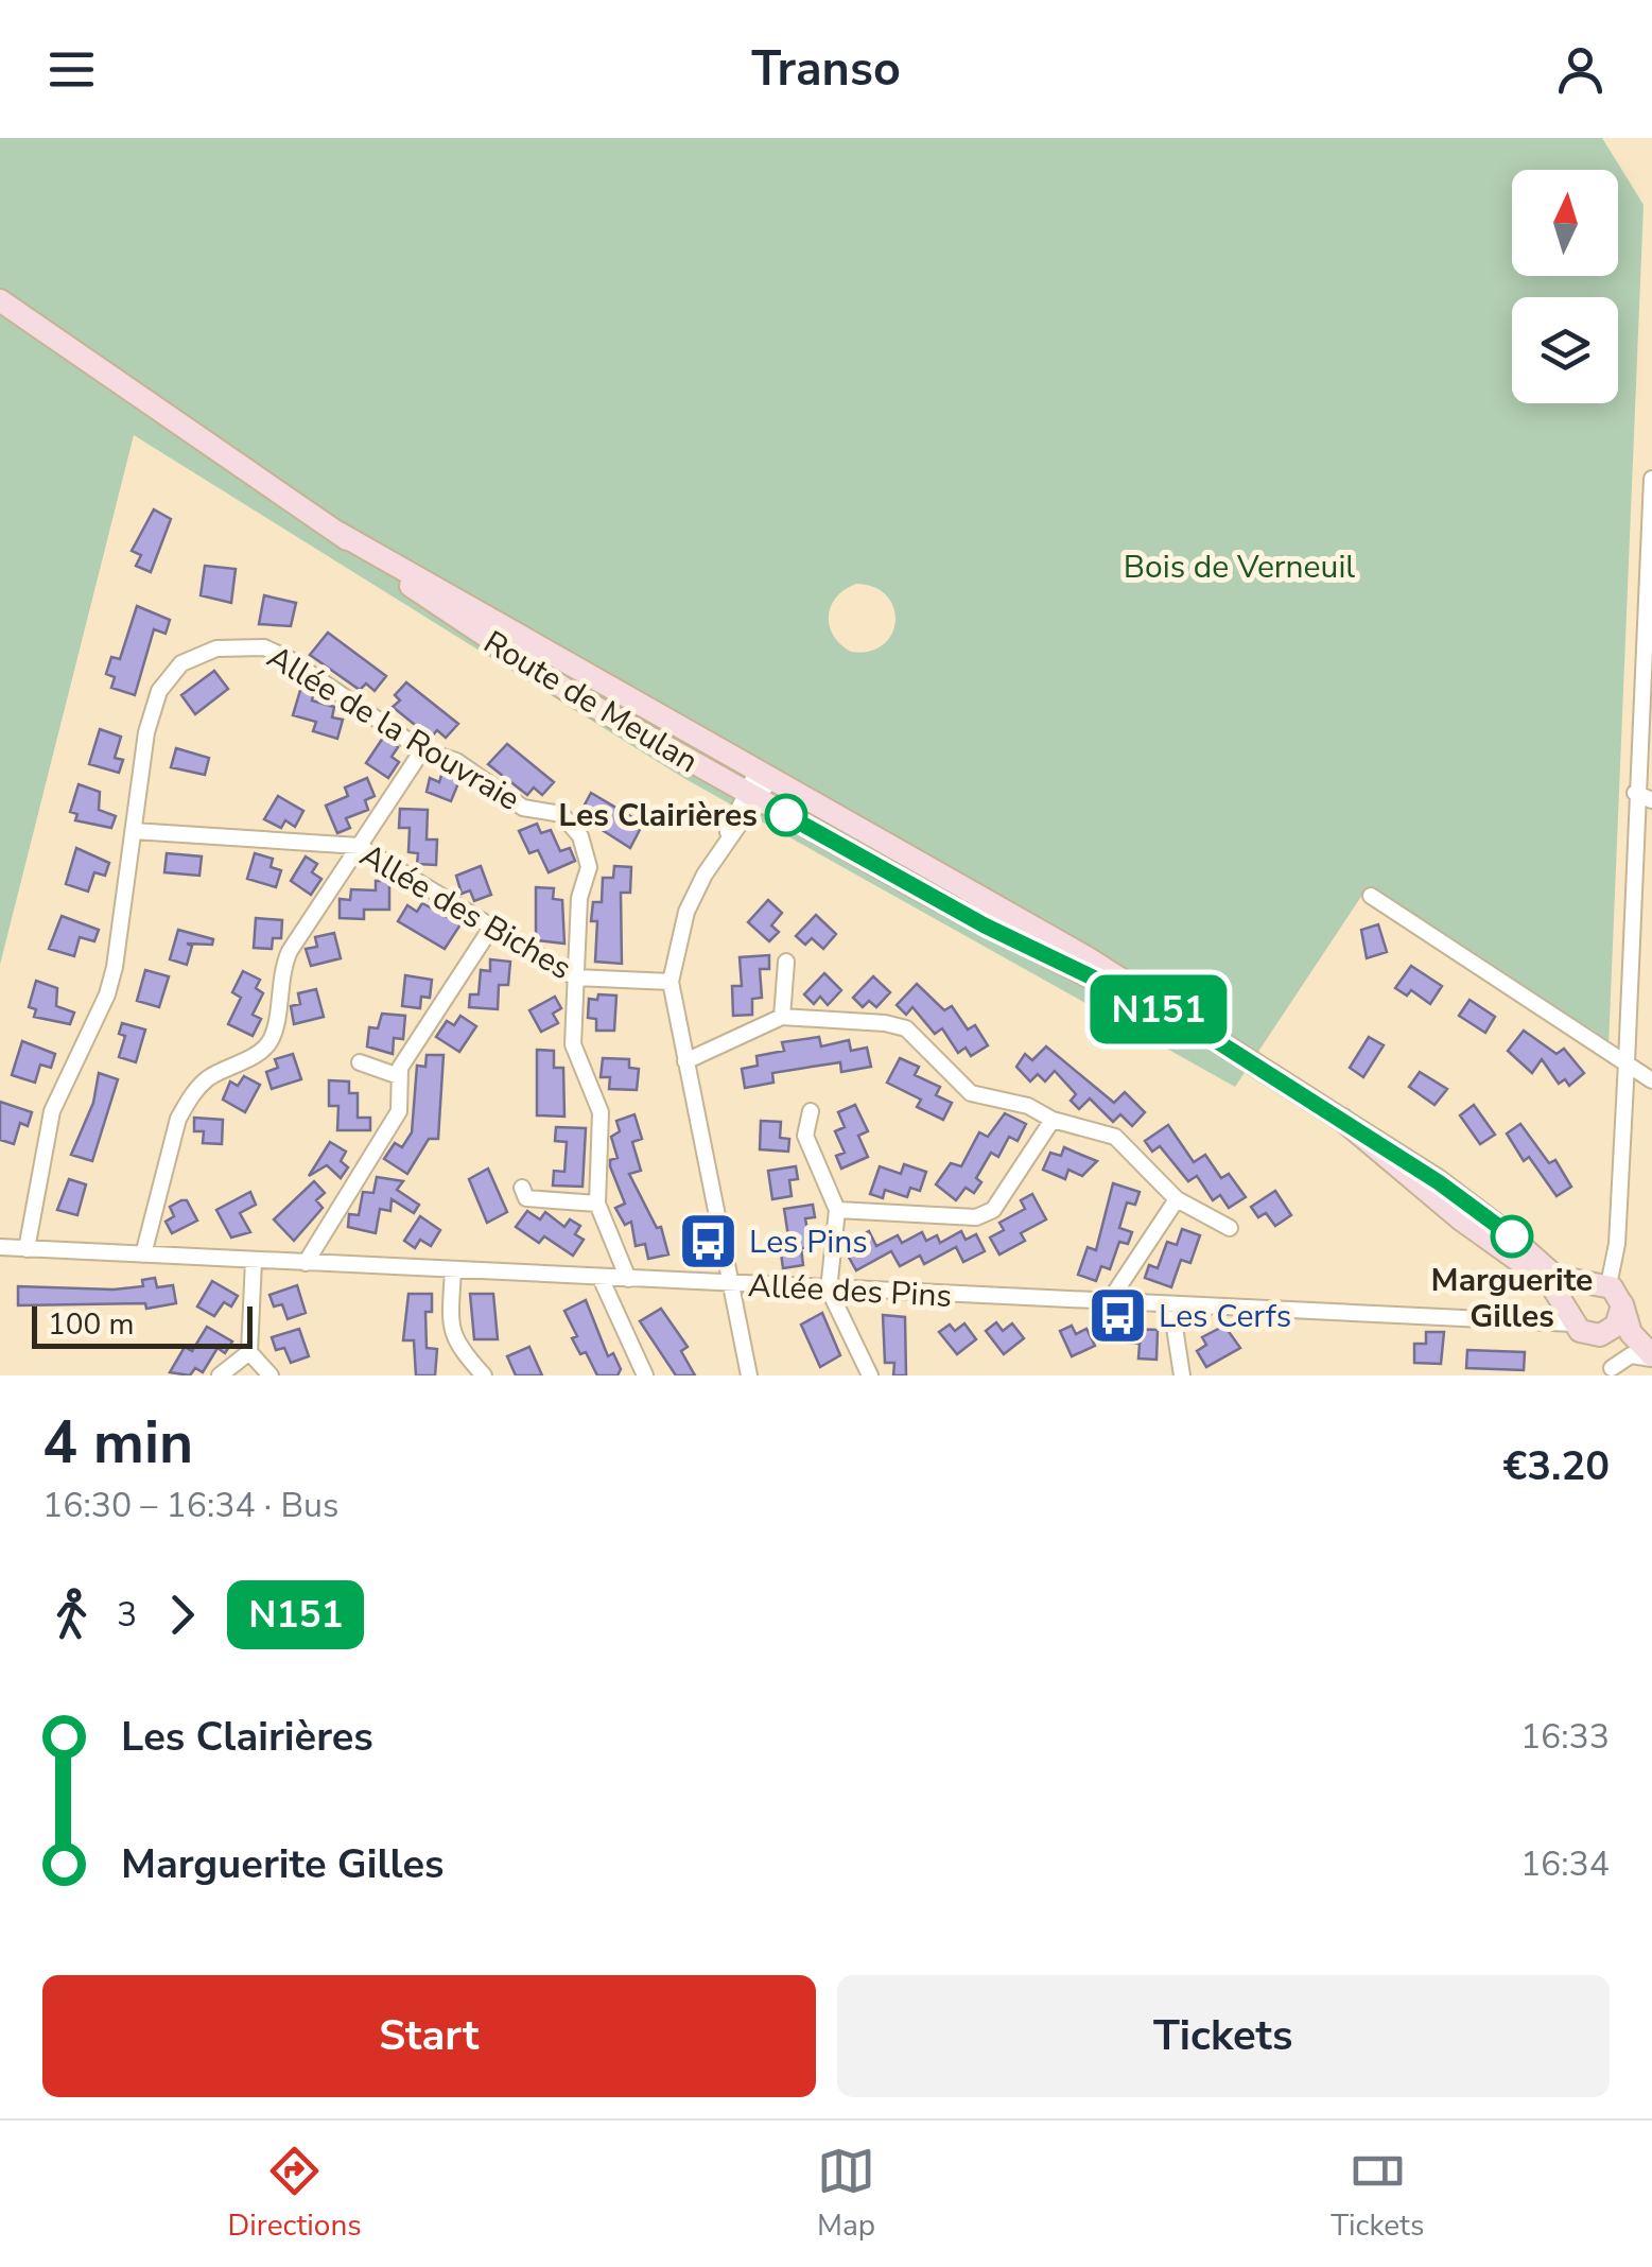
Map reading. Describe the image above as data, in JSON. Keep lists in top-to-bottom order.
{
  "streets": {
    "main road": ["Route de Meulan"],
    "street": ["Allée de la Rouvraie", "Allée des Biches", "Allée des Pins"]
  },
  "crossings": [
    ["Route de Meulan", "Allée des Pins"],
    ["Allée de la Rouvraie", "Allée des Biches"],
    ["Allée de la Rouvraie", "Allée des Pins"]
  ],
  "parks": ["Bois de Verneuil"],
  "places": {
    "other": ["Les Clairières", "Marguerite Gilles"],
    "bus stop": ["Les Pins", "Les Cerfs"]
  },
  "lines": ["bus line N151"],
  "scale_bar": "100 m",
  "north": "top",
  "page": {
    "header": "Transo",
    "on_map": "N151",
    "scale": "100 m",
    "heading": ["4 min", "16:30 – 16:34 · Bus", "€3.20"],
    "legs": ["3", "N151"],
    "list": [
      {
        "name": "Les Clairières",
        "value": "16:33"
      },
      {
        "name": "Marguerite Gilles",
        "value": "16:34"
      }
    ],
    "buttons": ["Start", "Tickets"],
    "tabs": ["Directions", "Map", "Tickets"]
  }
}
